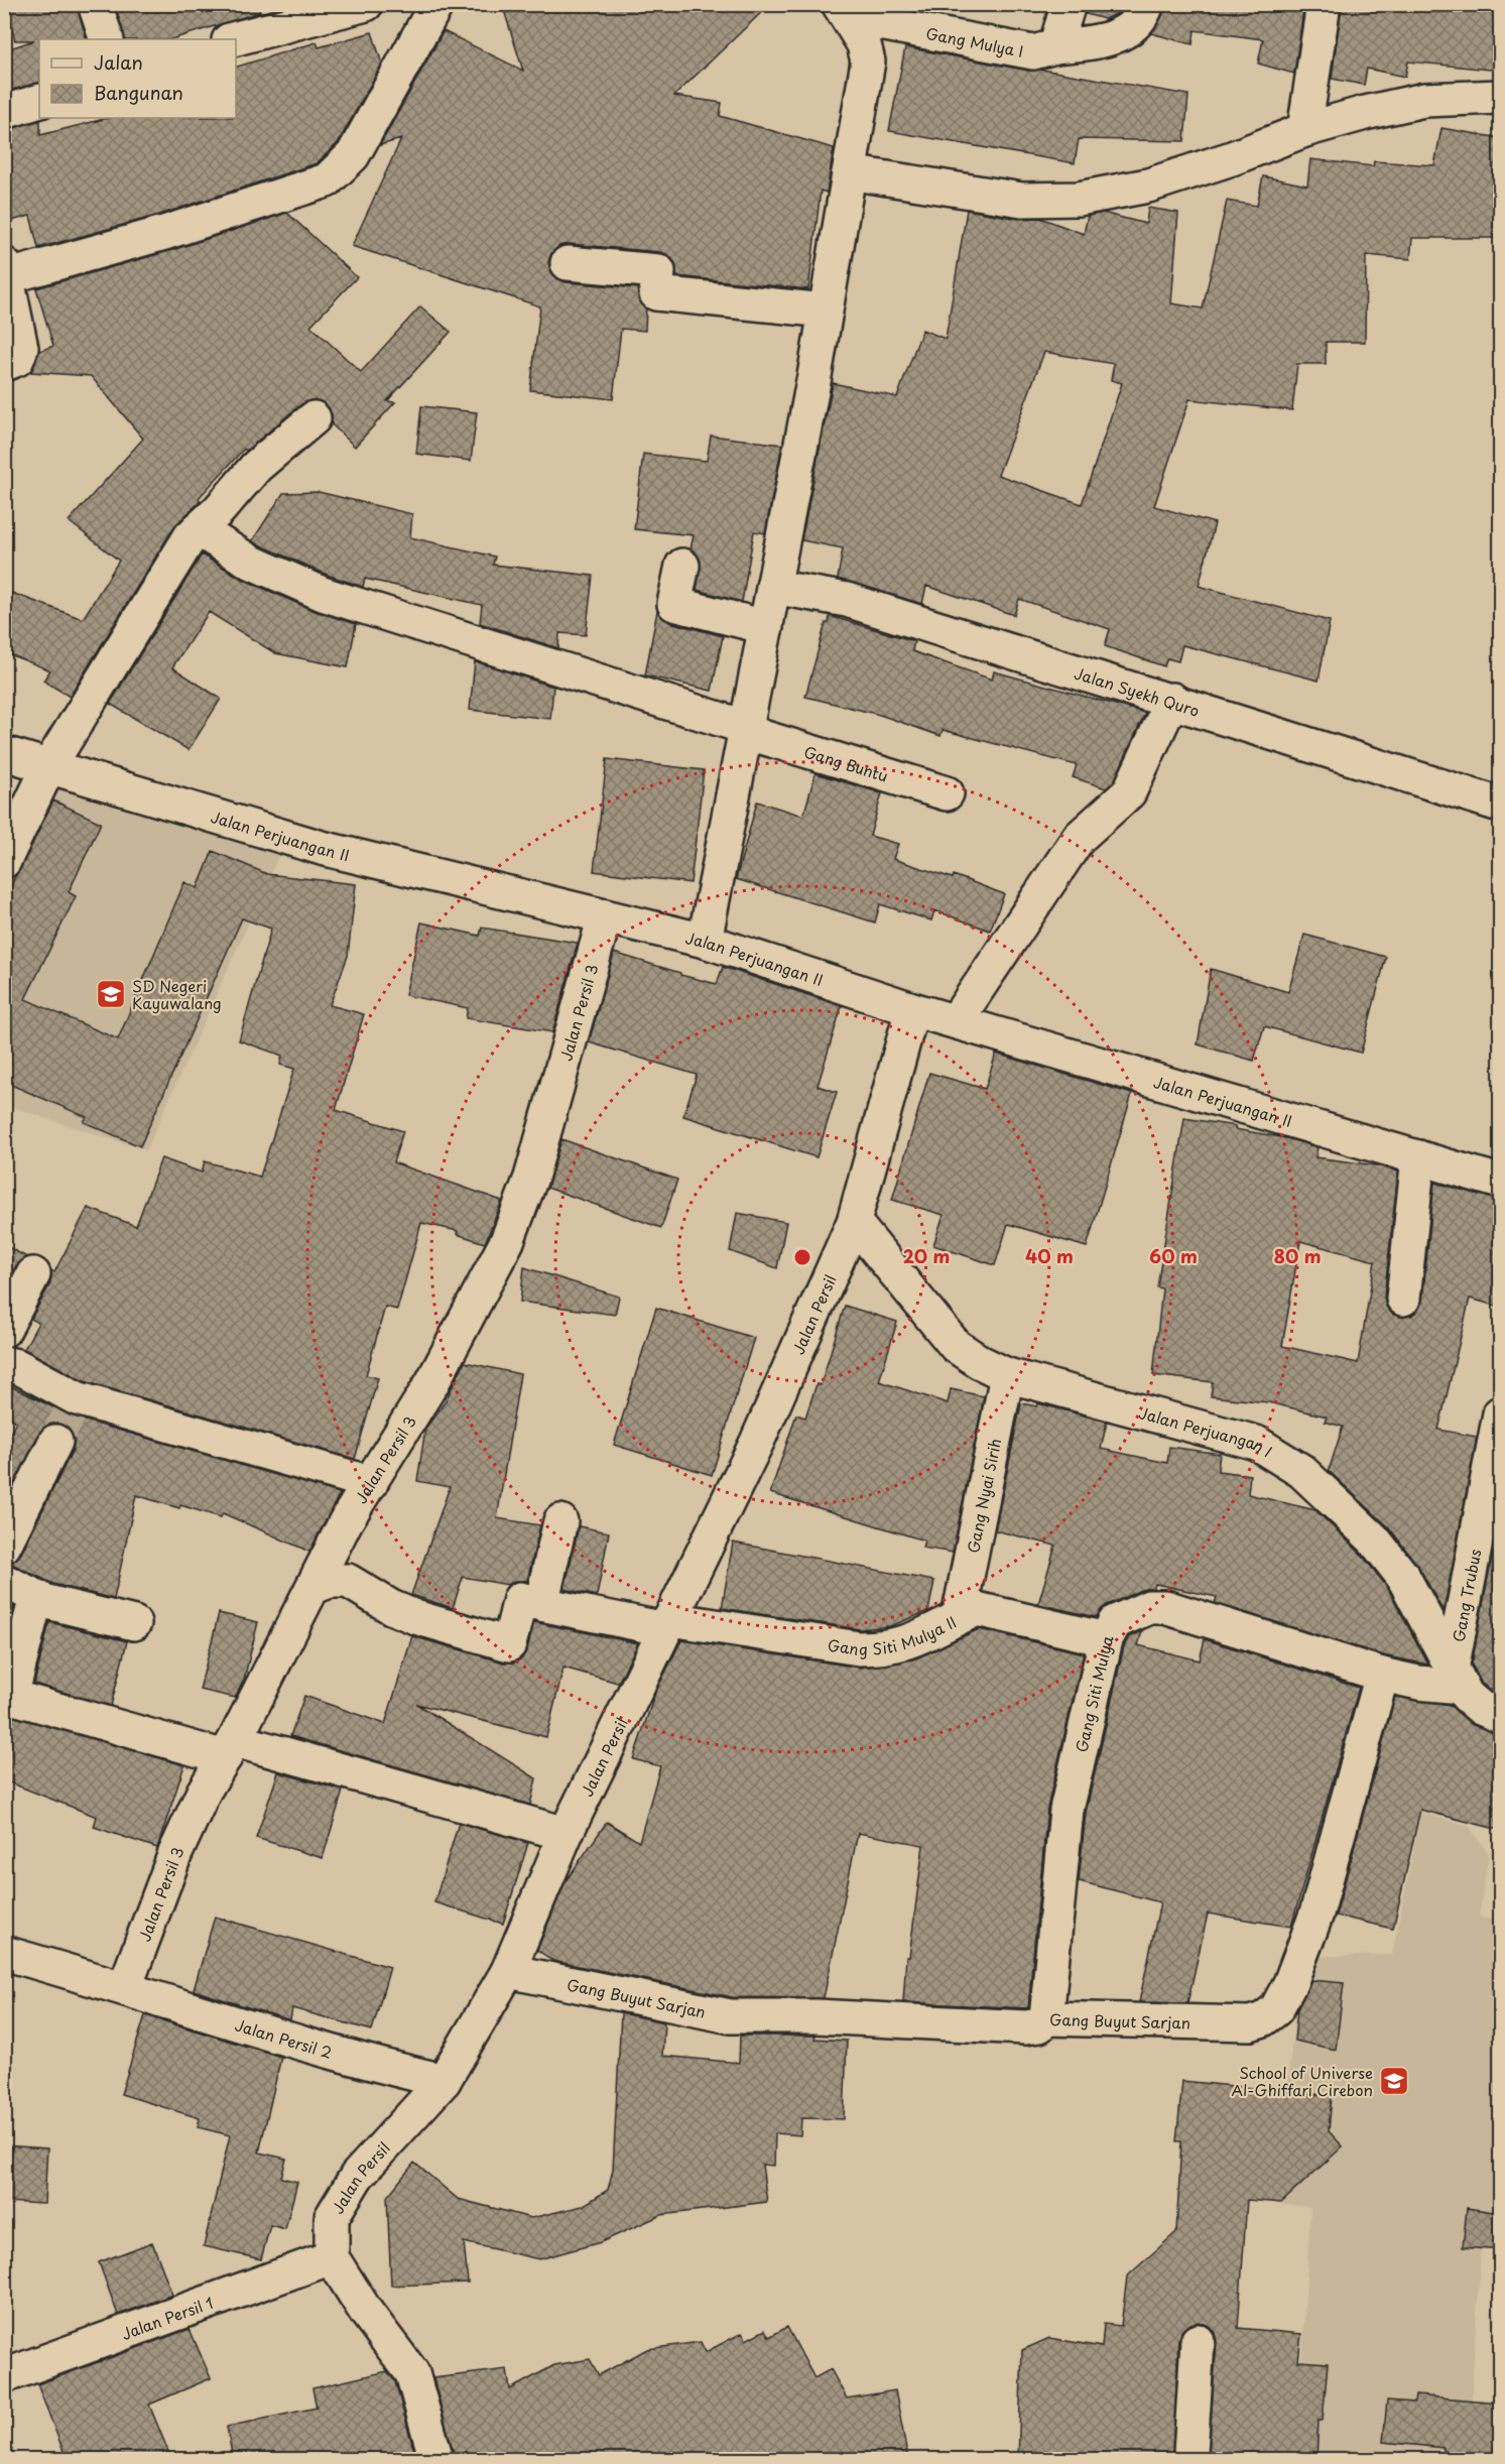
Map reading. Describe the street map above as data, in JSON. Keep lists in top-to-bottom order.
{
  "streets": {
    "street": [
      "Gang Mulya I",
      "Jalan Syekh Quro",
      "Gang Buntu",
      "Jalan Perjuangan II",
      "Jalan Persil 3",
      "Jalan Persil",
      "Jalan Perjuangan I",
      "Gang Nyai Sirih",
      "Gang Trubus",
      "Gang Siti Mulya II",
      "Gang Siti Mulya",
      "Gang Buyut Sarjan",
      "Jalan Persil 2",
      "Jalan Persil 1"
    ]
  },
  "crossings": [
    ["Jalan Perjuangan II", "Jalan Persil 3"],
    ["Jalan Perjuangan II", "Jalan Persil"],
    ["Jalan Persil 3", "Gang Siti Mulya II"],
    ["Jalan Persil 3", "Jalan Persil 2"],
    ["Jalan Persil", "Jalan Perjuangan I"],
    ["Jalan Persil", "Gang Siti Mulya II"],
    ["Jalan Persil", "Gang Buyut Sarjan"],
    ["Jalan Persil", "Jalan Persil 2"],
    ["Jalan Persil", "Jalan Persil 1"],
    ["Jalan Perjuangan I", "Gang Nyai Sirih"],
    ["Jalan Perjuangan I", "Gang Trubus"],
    ["Jalan Perjuangan I", "Gang Siti Mulya"],
    ["Gang Nyai Sirih", "Gang Siti Mulya II"],
    ["Gang Trubus", "Gang Siti Mulya"],
    ["Gang Siti Mulya II", "Gang Siti Mulya"],
    ["Gang Siti Mulya", "Gang Buyut Sarjan"]
  ],
  "places": {
    "school or university": ["SD Negeri Kayuwalang", "School of Universe Al-Ghiffari Cirebon"]
  },
  "legend": ["Jalan", "Bangunan"],
  "rings": [
    "20 m",
    "40 m",
    "60 m",
    "80 m"
  ]
}
